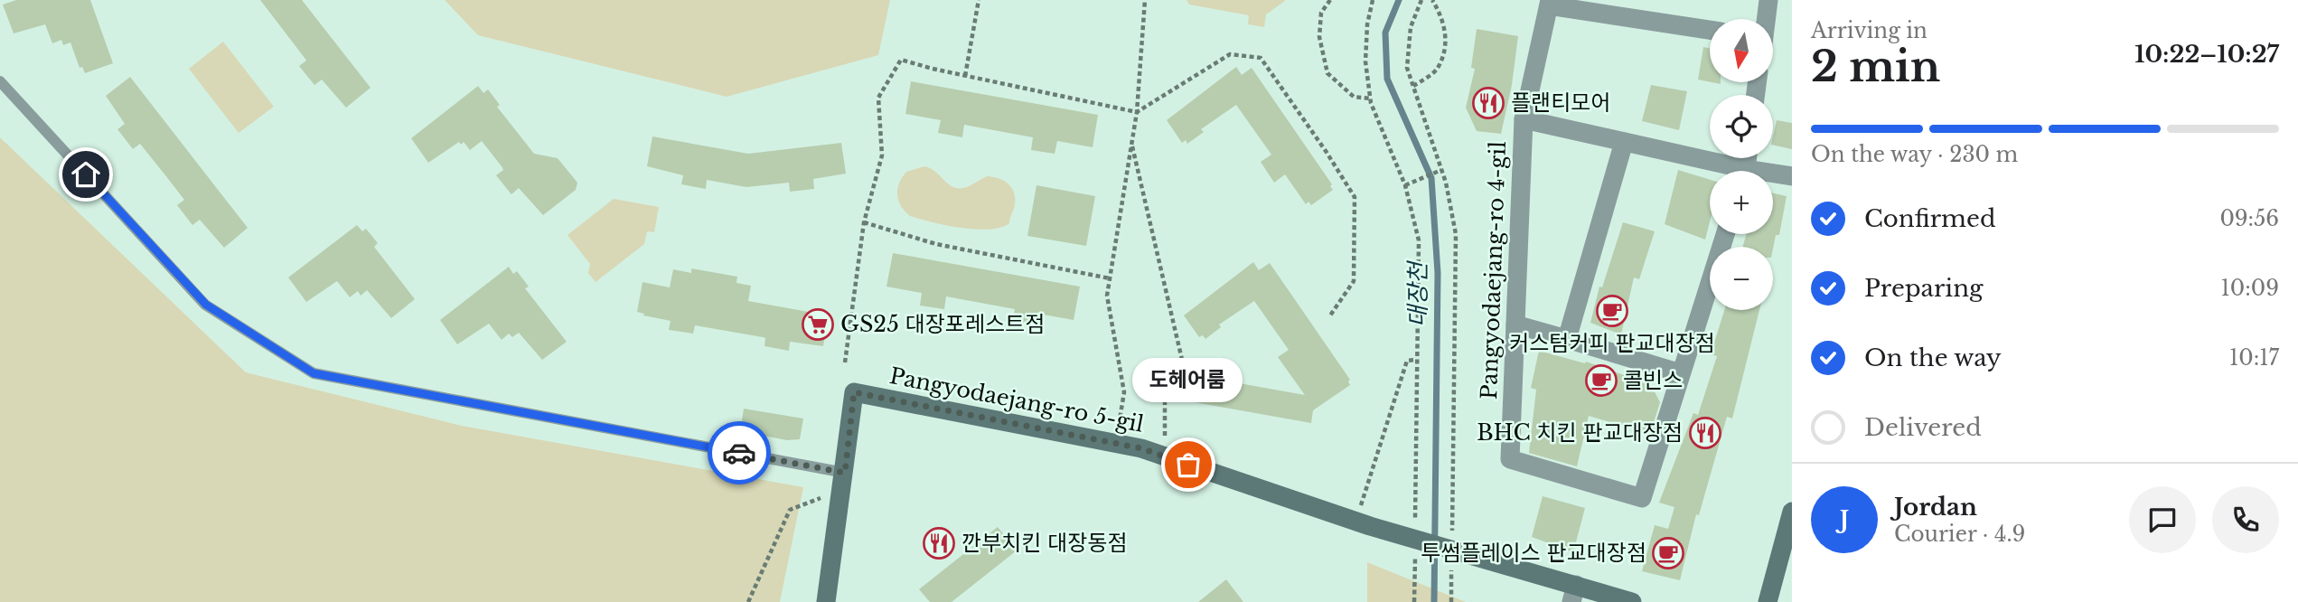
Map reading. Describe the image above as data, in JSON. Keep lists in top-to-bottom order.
{
  "streets": {
    "street": ["Pangyodaejang-ro 4-gil", "Pangyodaejang-ro 5-gil"]
  },
  "water": ["대장천"],
  "places": {
    "restaurant": ["플랜티모어", "BHC 치킨 판교대장점", "깐부치킨 대장동점"],
    "cafe": ["커스텀커피 판교대장점", "콜빈스", "투썸플레이스 판교대장점"],
    "supermarket": ["GS25 대장포레스트점"],
    "other": ["도헤어룸"]
  },
  "north": "bottom",
  "page": {
    "heading": ["2 min", "Arriving in", "10:22–10:27"],
    "panel": ["Jordan", "Courier · 4.9"],
    "map_buttons": ["+", "−"],
    "bar": "On the way · 230 m",
    "list": [
      ["Confirmed", "09:56"],
      ["Preparing", "10:09"],
      ["On the way", "10:17"],
      "Delivered"
    ],
    "bubble": "도헤어룸",
    "round": "J"
  }
}
